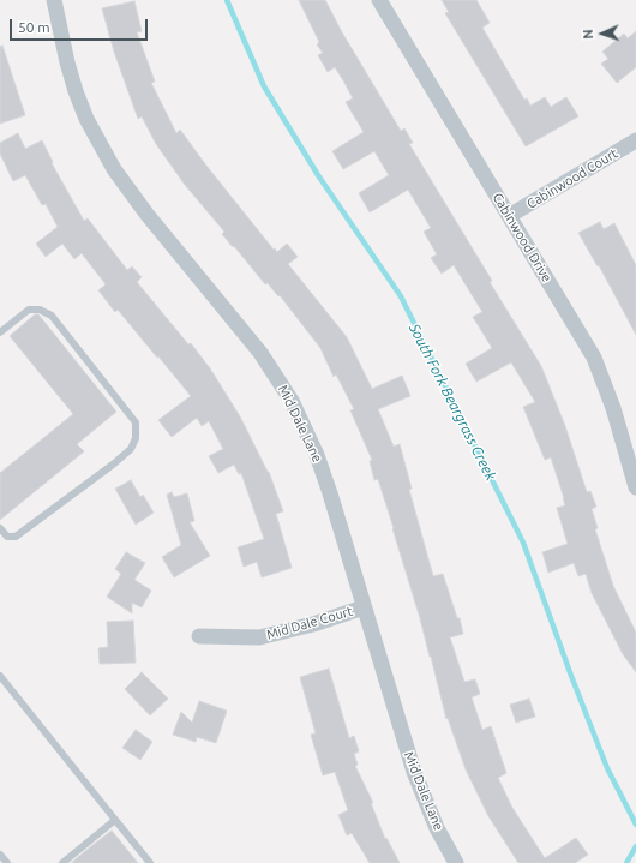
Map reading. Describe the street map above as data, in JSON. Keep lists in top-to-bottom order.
{
  "streets": {
    "street": [
      "Cabinwood Court",
      "Cabinwood Drive",
      "Mid Dale Lane",
      "Mid Dale Court"
    ]
  },
  "crossings": [
    ["Cabinwood Court", "Cabinwood Drive"],
    ["Mid Dale Lane", "Mid Dale Court"]
  ],
  "water": ["South Fork Beargrass Creek"],
  "scale_bar": "50 m",
  "north": "left"
}
